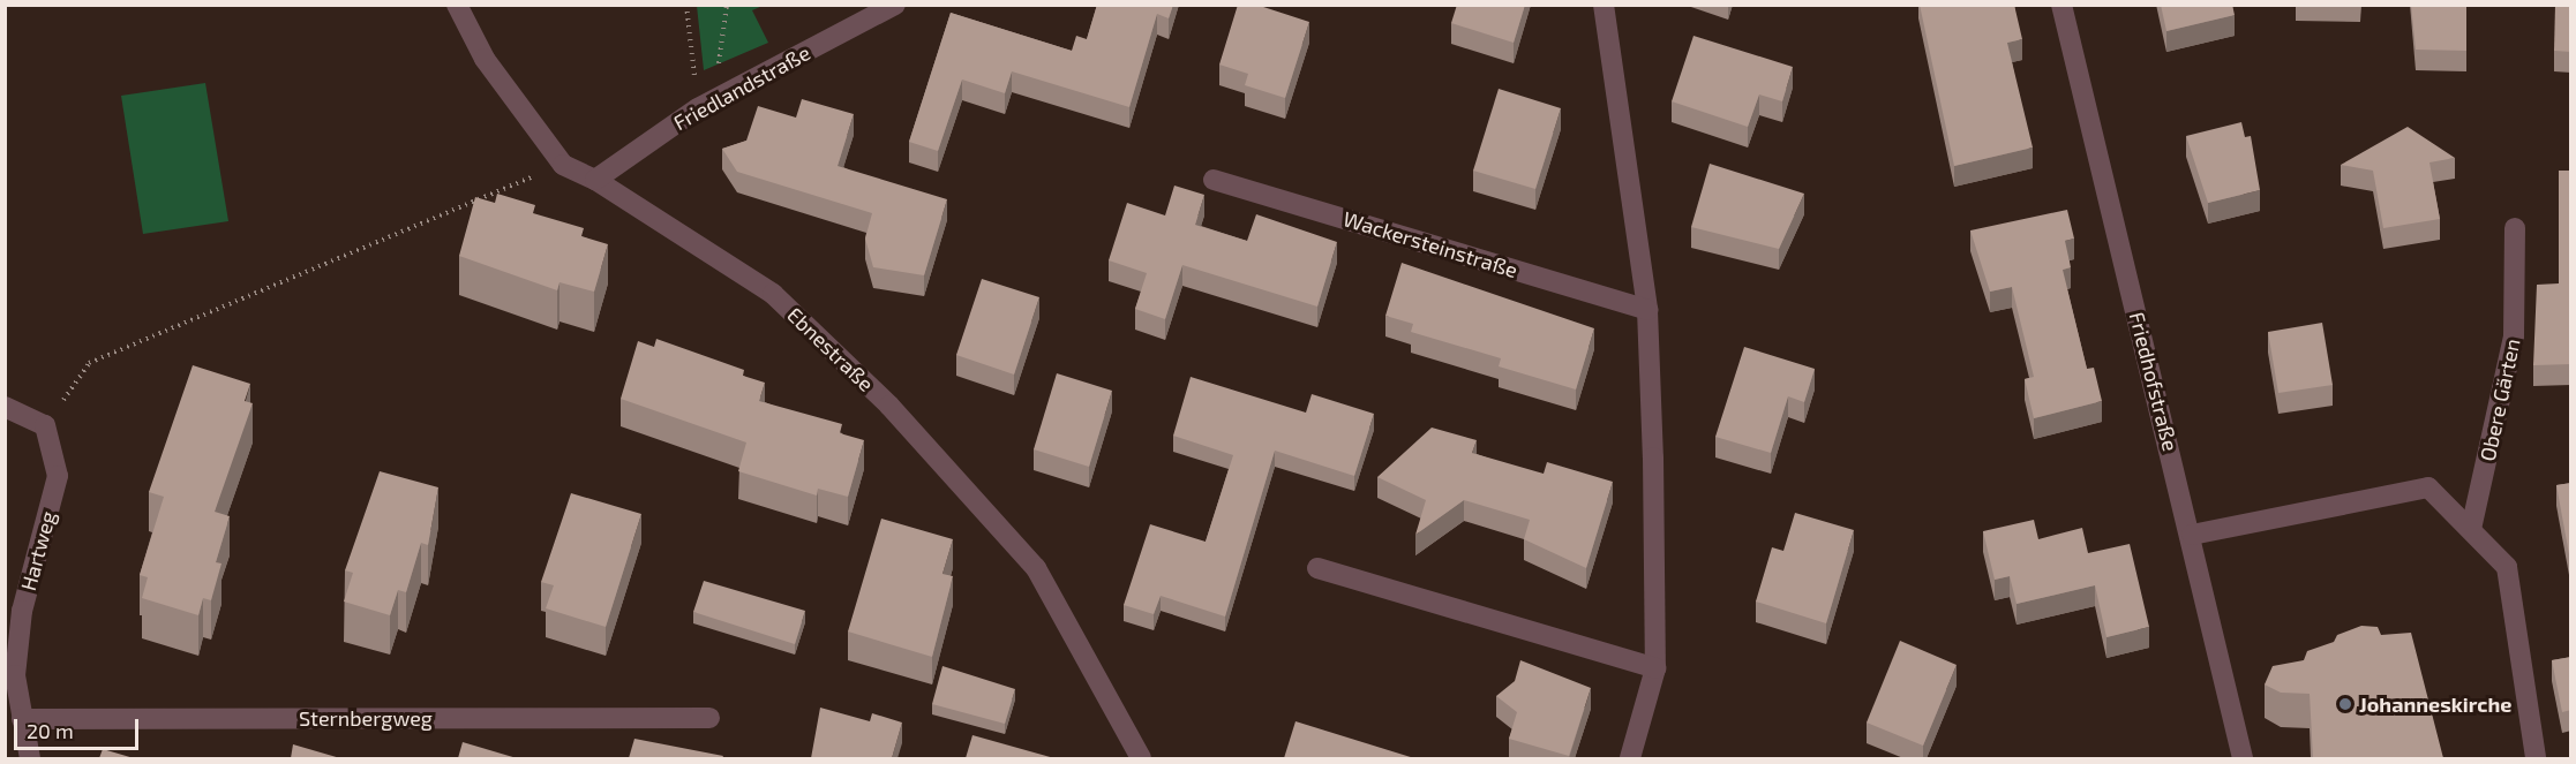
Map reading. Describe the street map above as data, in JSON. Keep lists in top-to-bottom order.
{
  "streets": {
    "street": [
      "Friedlandstraße",
      "Wackersteinstraße",
      "Ebnestraße",
      "Friedhofstraße",
      "Obere Gärten",
      "Hartweg",
      "Sternbergweg"
    ]
  },
  "crossings": [
    ["Friedlandstraße", "Ebnestraße"],
    ["Hartweg", "Sternbergweg"]
  ],
  "places": ["Johanneskirche"],
  "scale_bar": "20 m"
}
